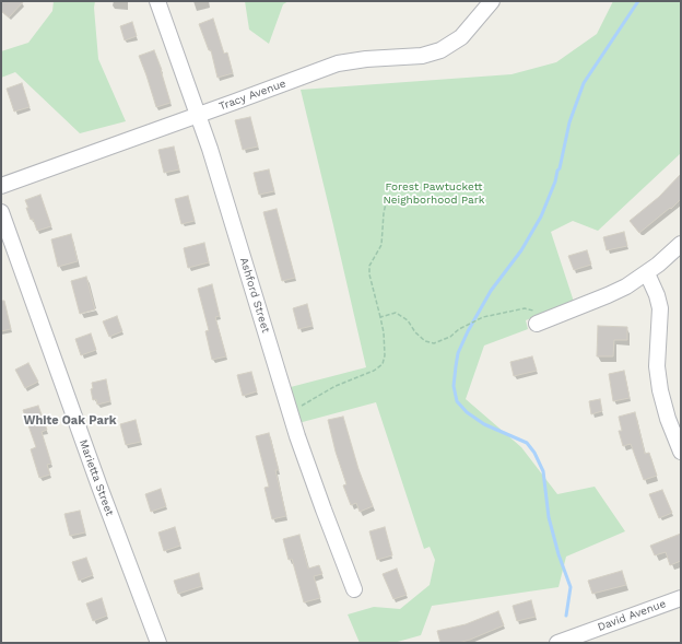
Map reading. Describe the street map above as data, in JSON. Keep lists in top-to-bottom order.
{
  "streets": {
    "street": [
      "Tracy Avenue",
      "Ashford Street",
      "Marietta Street",
      "David Avenue"
    ]
  },
  "crossings": [
    ["Tracy Avenue", "Ashford Street"]
  ],
  "districts": ["White Oak Park"],
  "parks": ["Forest Pawtuckett Neighborhood Park"]
}
